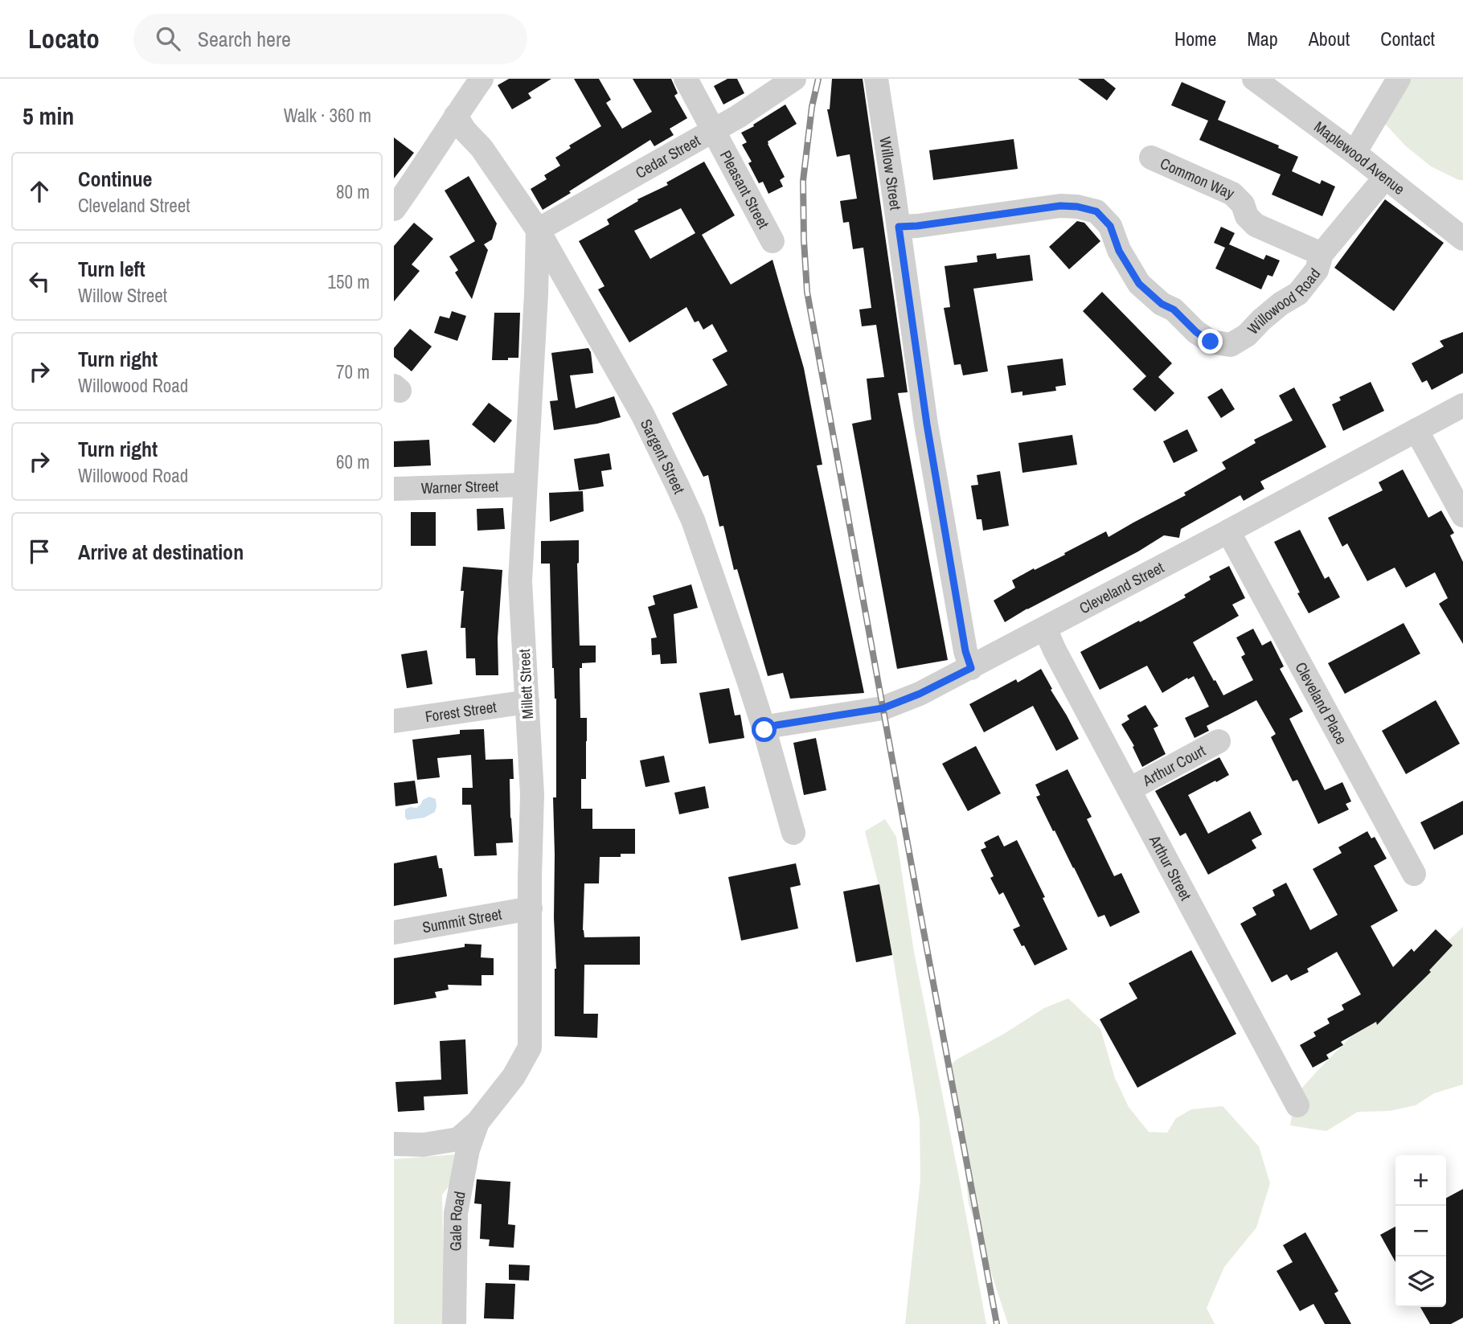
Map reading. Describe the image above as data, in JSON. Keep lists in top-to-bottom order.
{
  "streets": {
    "street": [
      "Cedar Street",
      "Maplewood Avenue",
      "Willow Street",
      "Common Way",
      "Pleasant Street",
      "Willowood Road",
      "Sargent Street",
      "Warner Street",
      "Cleveland Street",
      "Millett Street",
      "Cleveland Place",
      "Forest Street",
      "Arthur Court",
      "Arthur Street",
      "Summit Street",
      "Gale Road"
    ]
  },
  "crossings": [
    ["Cedar Street", "Pleasant Street"],
    ["Cedar Street", "Sargent Street"],
    ["Cedar Street", "Millett Street"],
    ["Maplewood Avenue", "Willowood Road"],
    ["Willow Street", "Willowood Road"],
    ["Willow Street", "Cleveland Street"],
    ["Common Way", "Willowood Road"],
    ["Sargent Street", "Cleveland Street"],
    ["Sargent Street", "Millett Street"],
    ["Warner Street", "Millett Street"],
    ["Cleveland Street", "Cleveland Place"],
    ["Cleveland Street", "Arthur Street"],
    ["Millett Street", "Forest Street"],
    ["Millett Street", "Summit Street"],
    ["Millett Street", "Gale Road"],
    ["Arthur Court", "Arthur Street"]
  ],
  "page": {
    "header": "Locato",
    "search": "Search here",
    "nav": [
      "Home",
      "Map",
      "About",
      "Contact"
    ],
    "heading": ["5 min", "Walk · 360 m"],
    "list": [
      ["Continue", "Cleveland Street", "80 m"],
      ["Turn left", "Willow Street", "150 m"],
      ["Turn right", "Willowood Road", "70 m"],
      ["Turn right", "Willowood Road", "60 m"],
      "Arrive at destination"
    ],
    "map_buttons": ["+", "−"]
  }
}
